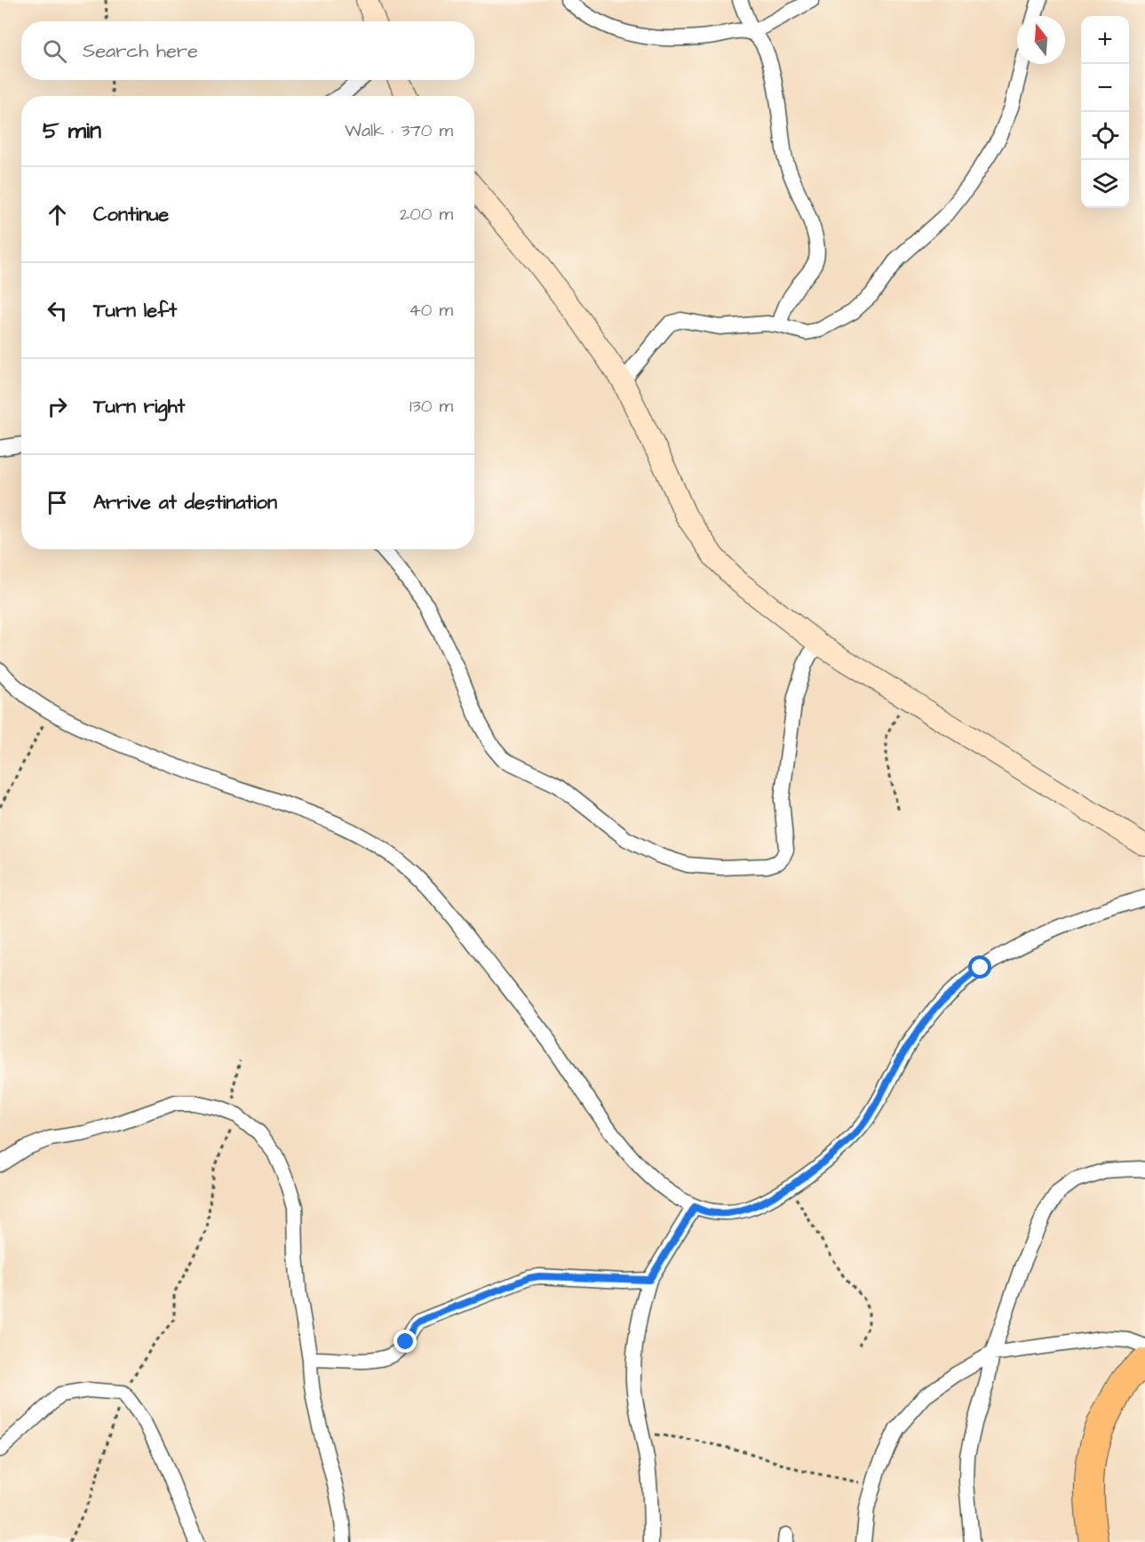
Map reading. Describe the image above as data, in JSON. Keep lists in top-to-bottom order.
{
  "north": "top",
  "page": {
    "map_buttons": ["+", "−"],
    "search": "Search here",
    "heading": ["5 min", "Walk · 370 m"],
    "list": [
      ["Continue", "200 m"],
      ["Turn left", "40 m"],
      ["Turn right", "130 m"],
      "Arrive at destination"
    ]
  }
}
